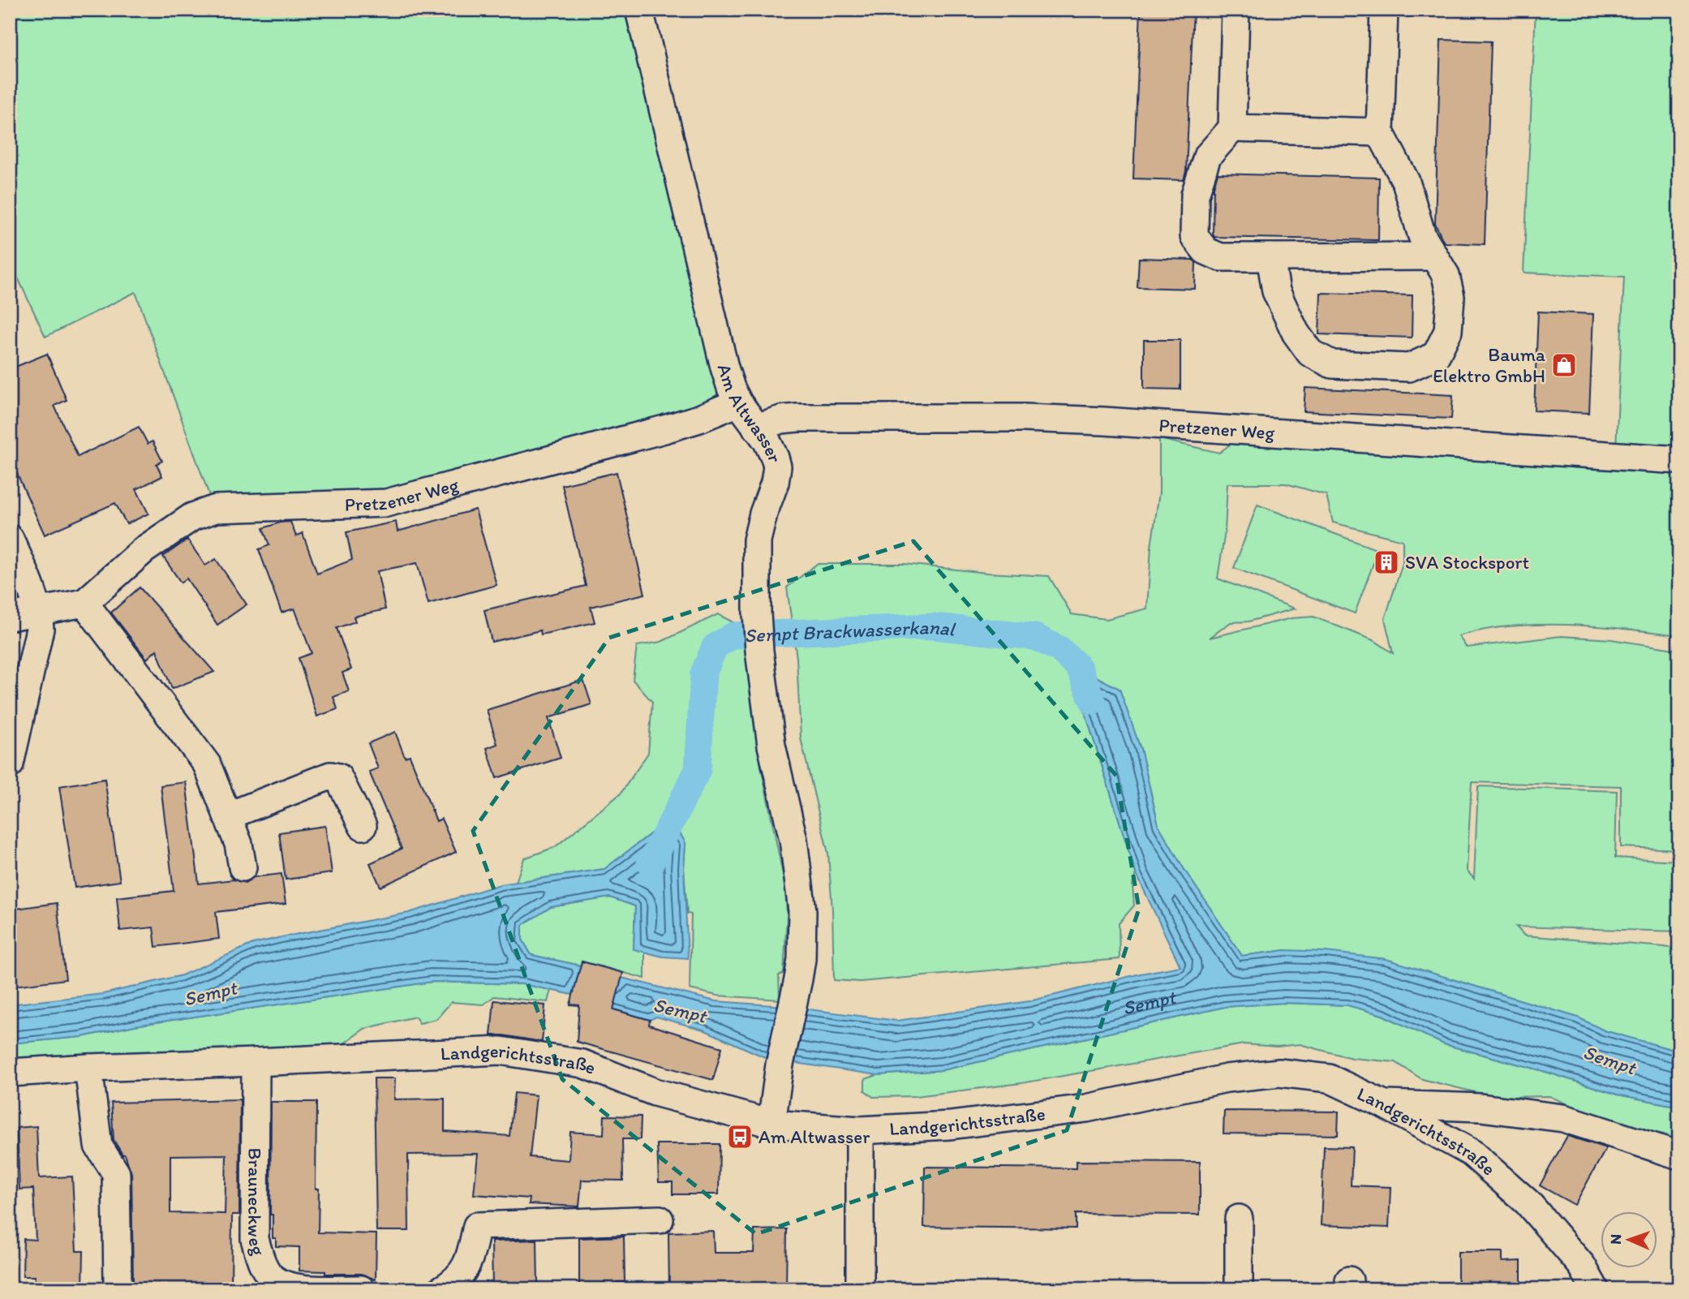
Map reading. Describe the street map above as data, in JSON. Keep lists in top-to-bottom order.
{
  "streets": {
    "street": [
      "Am Altwasser",
      "Pretzener Weg",
      "Landgerichtsstraße",
      "Brauneckweg"
    ]
  },
  "crossings": [
    ["Am Altwasser", "Pretzener Weg"],
    ["Am Altwasser", "Landgerichtsstraße"],
    ["Landgerichtsstraße", "Brauneckweg"]
  ],
  "water": ["Sempt Brackwasserkanal", "Sempt"],
  "places": {
    "shop": ["Bauma Elektro GmbH"],
    "building": ["SVA Stocksport"],
    "bus stop": ["Am Altwasser"]
  },
  "north": "left"
}
